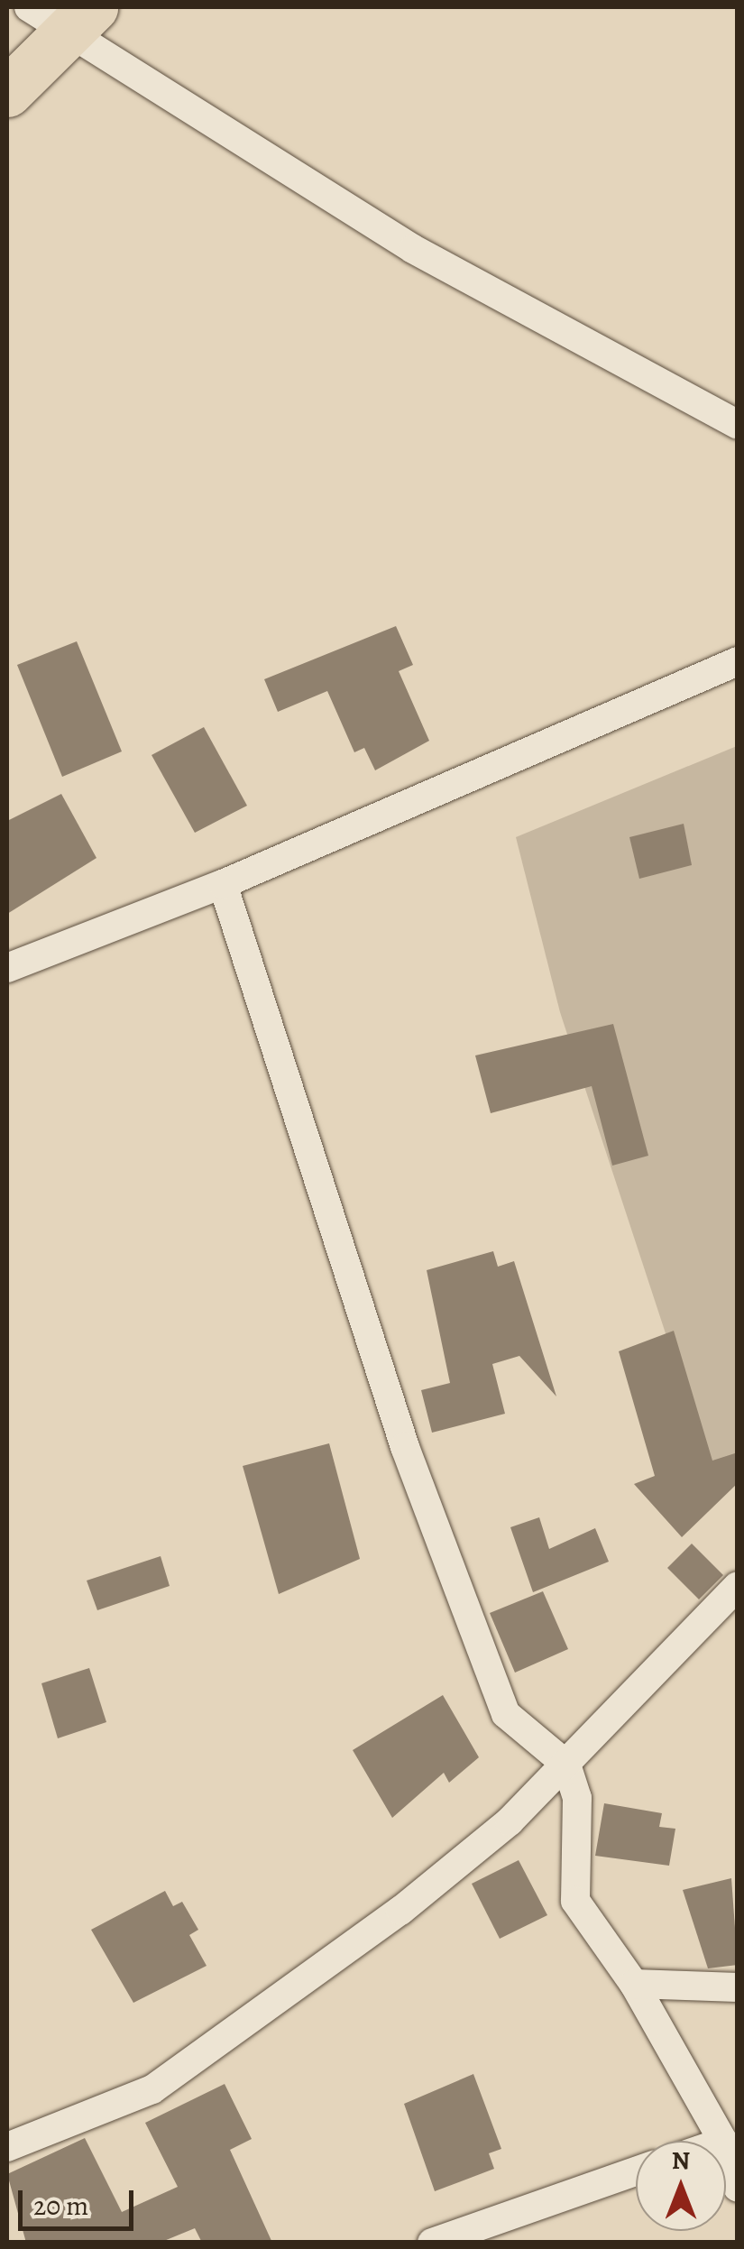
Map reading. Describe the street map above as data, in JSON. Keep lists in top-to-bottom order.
{
  "scale_bar": "20 m",
  "north": "top"
}
